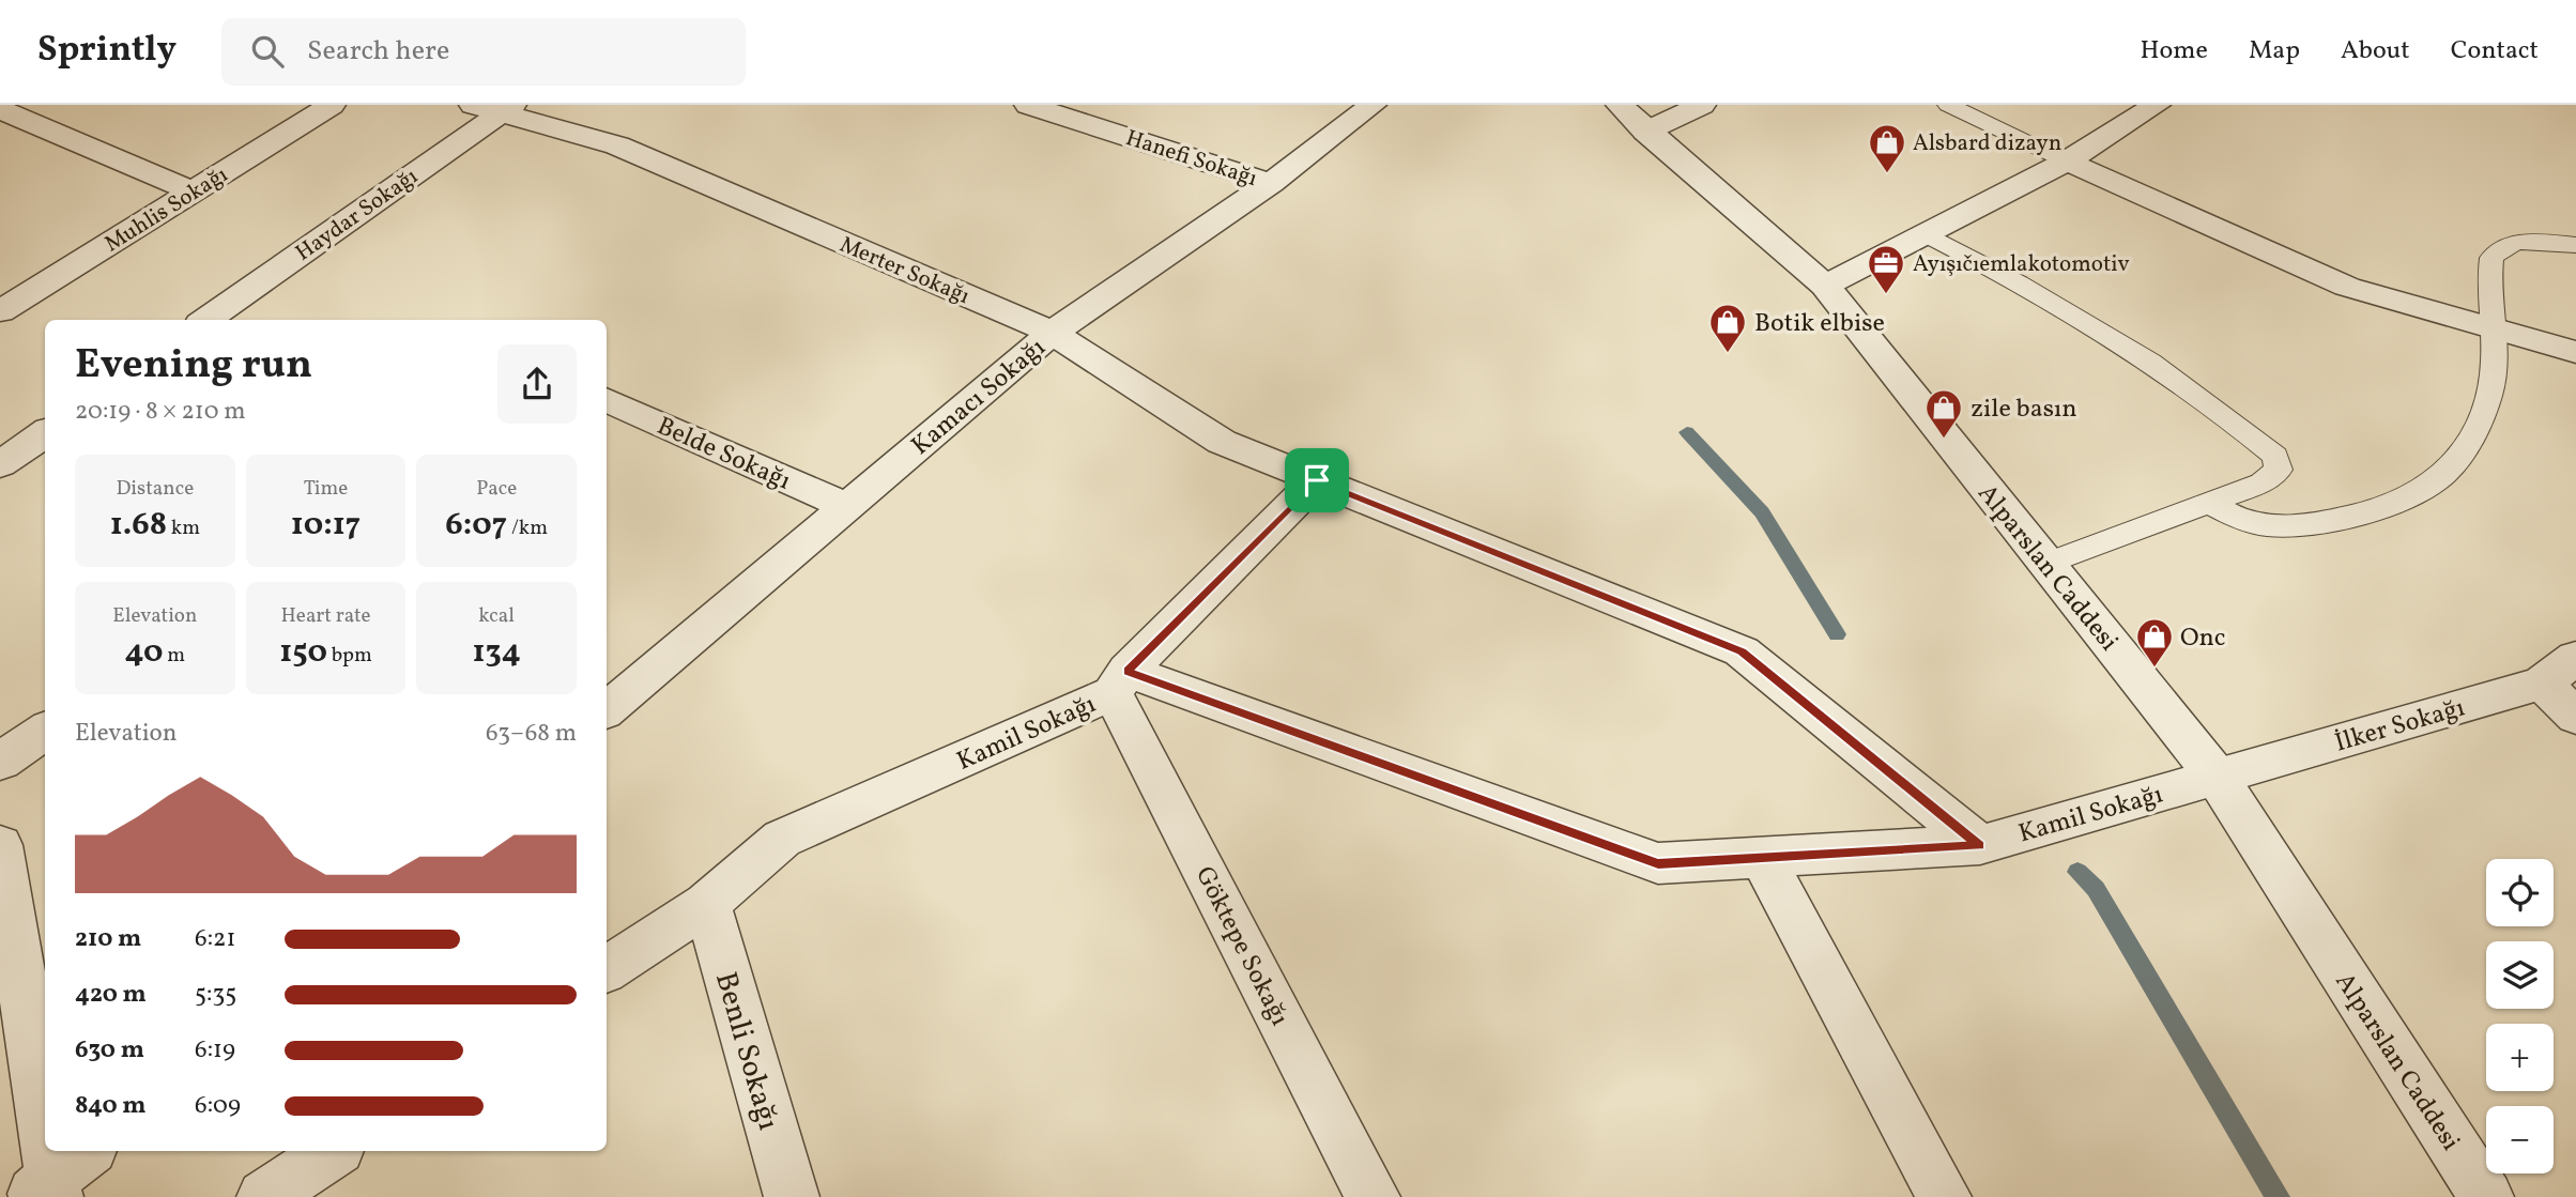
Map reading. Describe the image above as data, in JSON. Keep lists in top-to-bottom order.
{
  "streets": {
    "street": [
      "Hanefi Sokağı",
      "Muhlis Sokağı",
      "Haydar Sokağı",
      "Merter Sokağı",
      "Kamacı Sokağı",
      "Belde Sokağı",
      "Alparslan Caddesi",
      "İlker Sokağı",
      "Kamil Sokağı",
      "Göktepe Sokağı",
      "Benli Sokağı"
    ]
  },
  "crossings": [
    ["Hanefi Sokağı", "Kamacı Sokağı"],
    ["Haydar Sokağı", "Merter Sokağı"],
    ["Merter Sokağı", "Kamacı Sokağı"],
    ["Merter Sokağı", "Kamil Sokağı"],
    ["Kamacı Sokağı", "Belde Sokağı"],
    ["Alparslan Caddesi", "İlker Sokağı"],
    ["Alparslan Caddesi", "Kamil Sokağı"],
    ["İlker Sokağı", "Kamil Sokağı"],
    ["Kamil Sokağı", "Göktepe Sokağı"],
    ["Kamil Sokağı", "Benli Sokağı"]
  ],
  "places": {
    "shop": [
      "Alsbard dizayn",
      "Botik elbise",
      "zile basın",
      "Onc"
    ],
    "office": ["Ayışıčıemlakotomotiv"]
  },
  "page": {
    "header": "Sprintly",
    "search": "Search here",
    "nav": [
      "Home",
      "Map",
      "About",
      "Contact"
    ],
    "heading": ["Evening run", "20:19 · 8 × 210 m"],
    "stats": [
      ["Distance", "1.68 km"],
      ["Time", "10:17"],
      ["Pace", "6:07 /km"],
      ["Elevation", "40 m"],
      ["Heart rate", "150 bpm"],
      ["kcal", "134"]
    ],
    "chart": ["Elevation", "63–68 m"],
    "map_buttons": ["+", "−"],
    "list": [
      {
        "name": "210 m",
        "note": "6:21"
      },
      {
        "name": "420 m",
        "note": "5:35"
      },
      {
        "name": "630 m",
        "note": "6:19"
      },
      {
        "name": "840 m",
        "note": "6:09"
      }
    ]
  }
}
